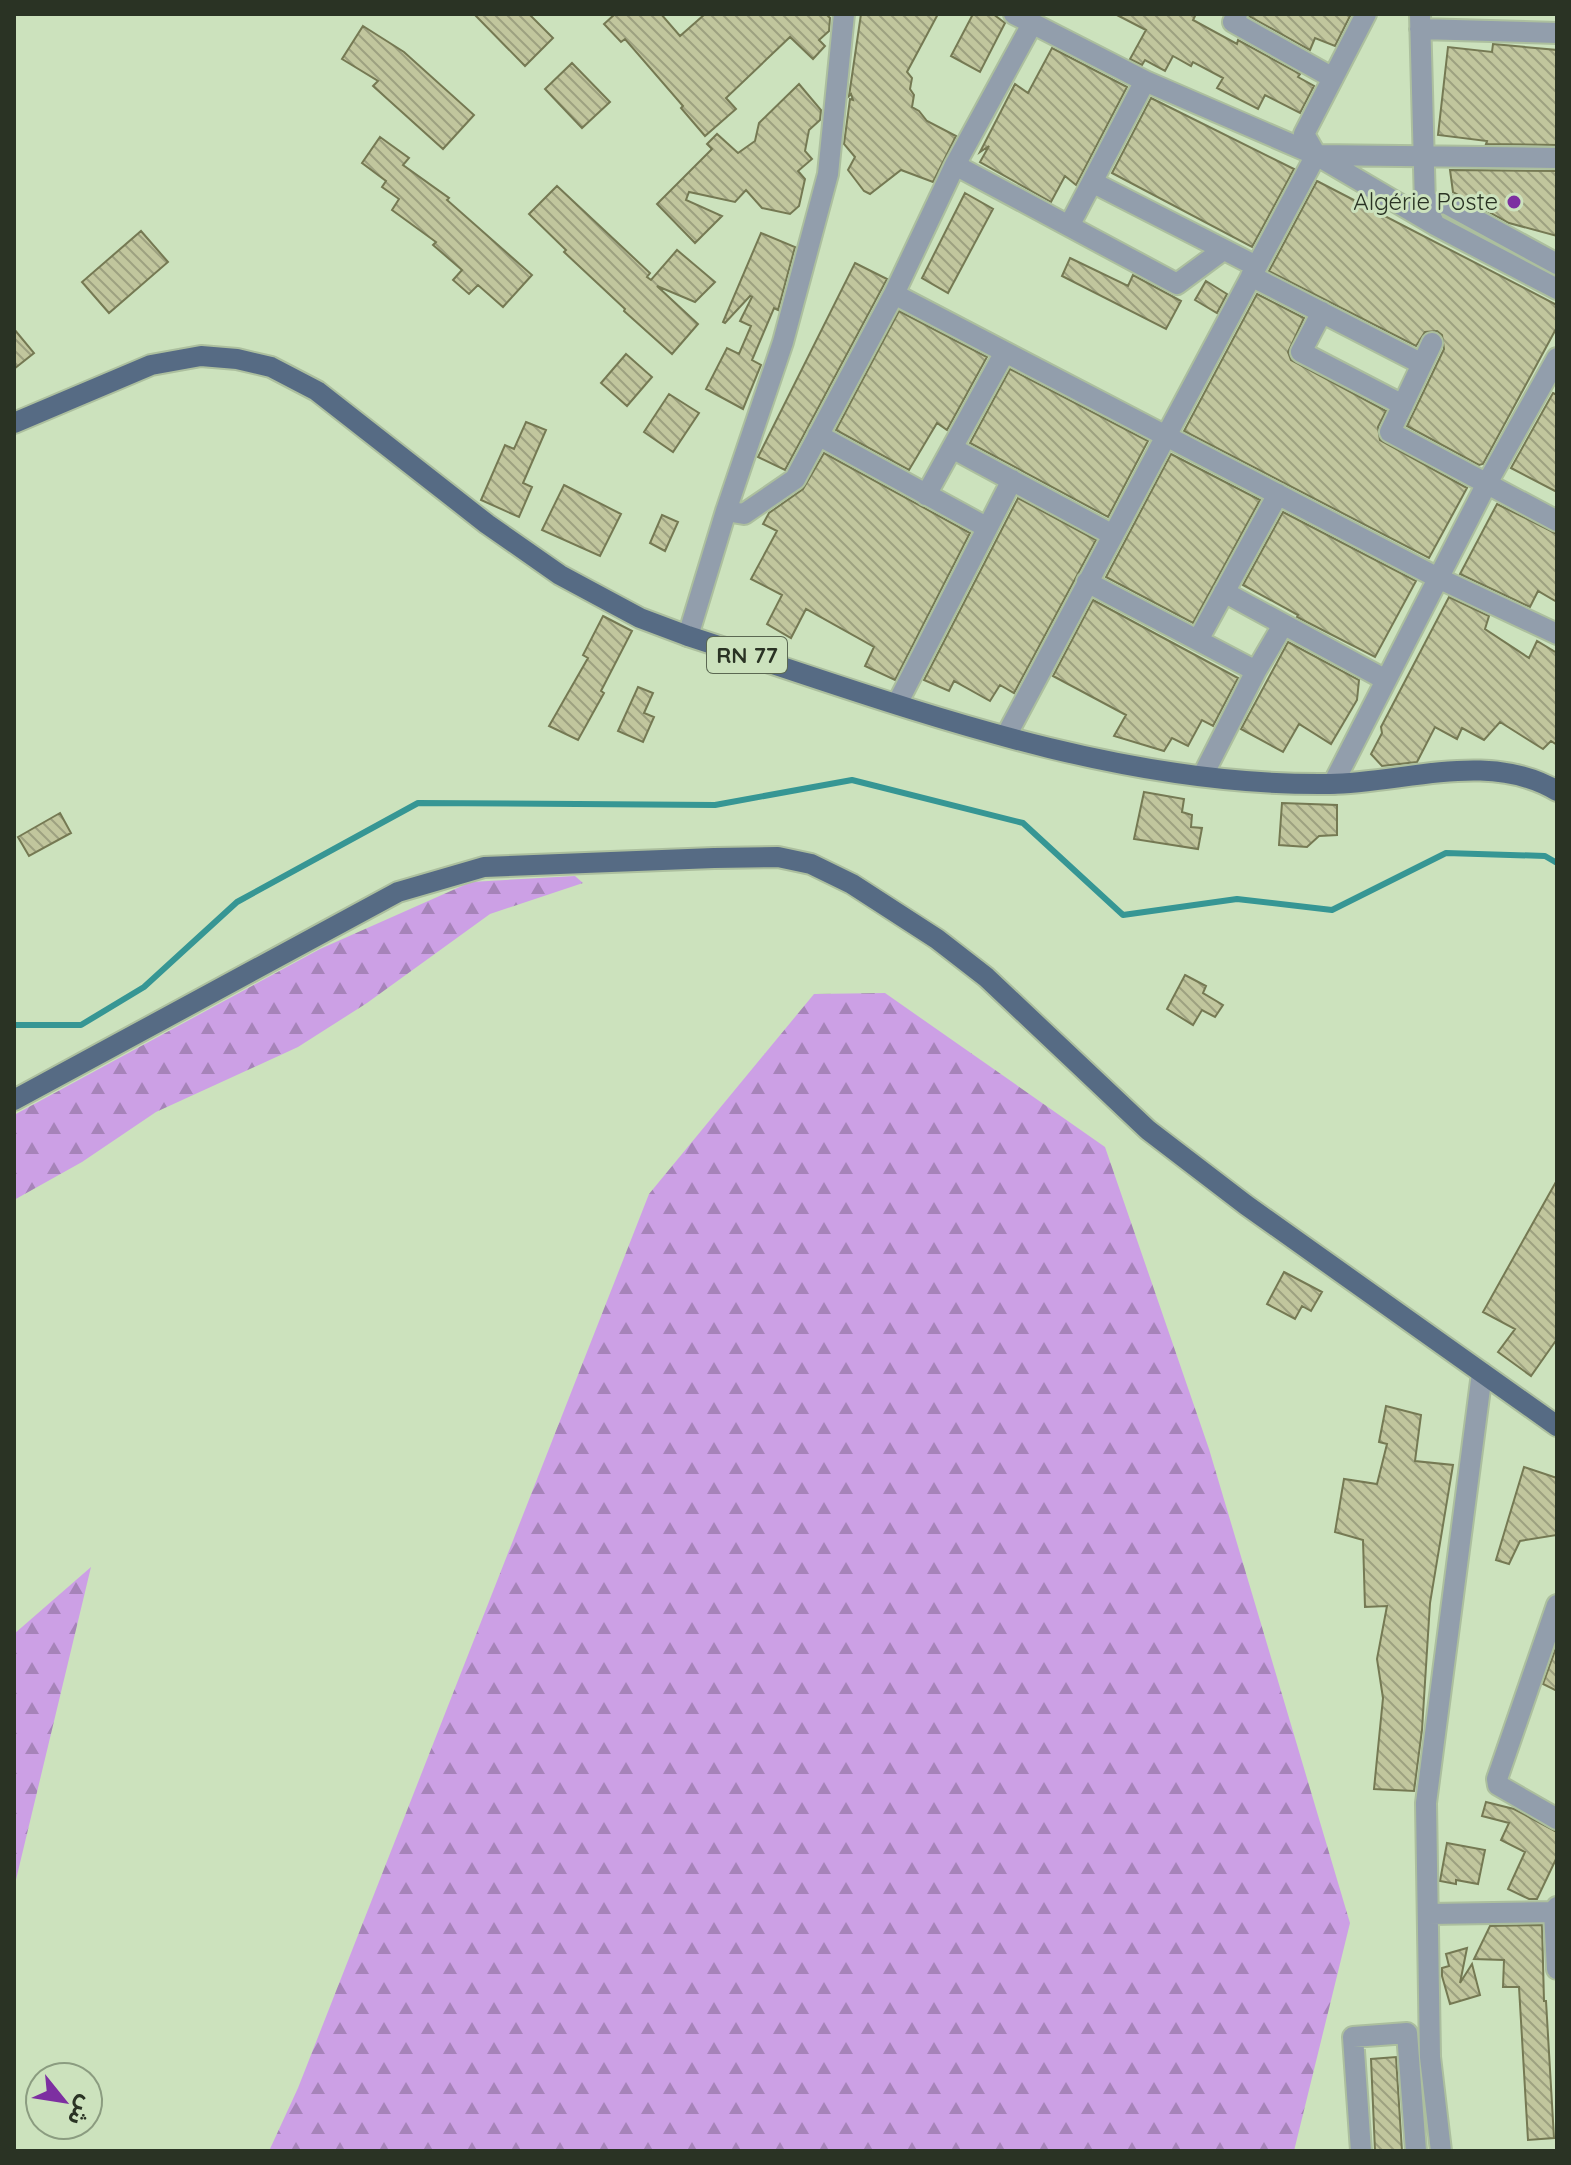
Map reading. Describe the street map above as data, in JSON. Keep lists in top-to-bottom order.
{
  "streets": {
    "main road": ["RN 77"]
  },
  "places": ["Algérie Poste"],
  "north": "bottom right"
}
